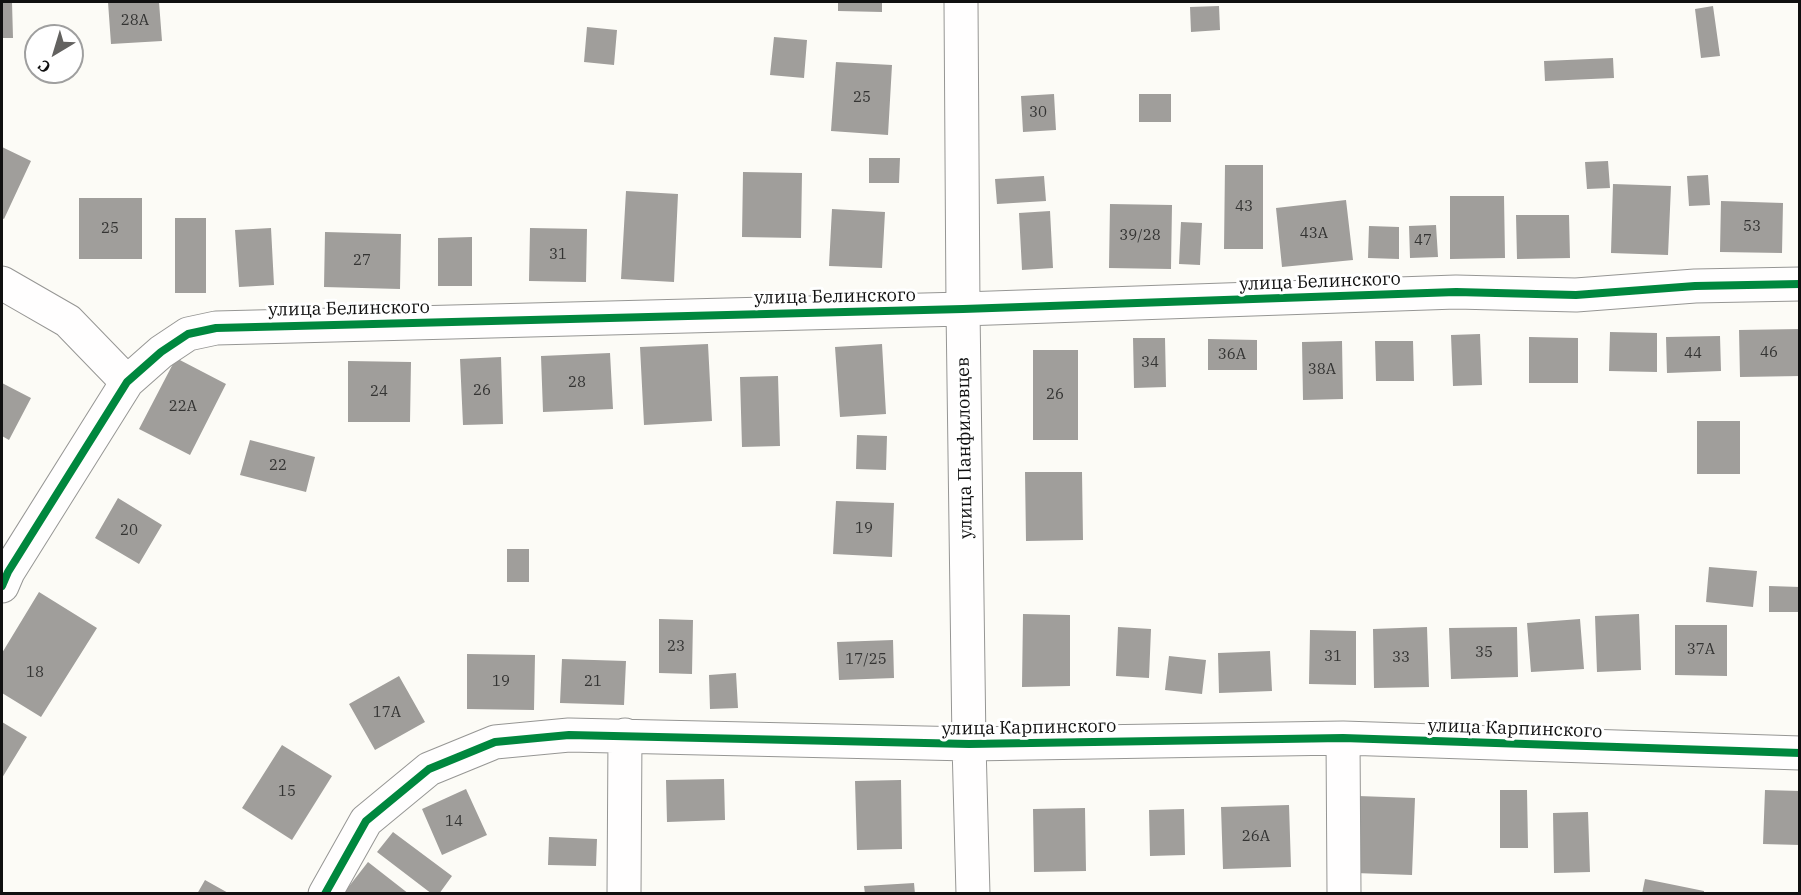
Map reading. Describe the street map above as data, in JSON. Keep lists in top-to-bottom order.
{
  "streets": {
    "street": ["улица Белинского", "улица Панфиловцев", "улица Карпинского"]
  },
  "crossings": [
    ["улица Белинского", "улица Панфиловцев"],
    ["улица Панфиловцев", "улица Карпинского"]
  ],
  "house_numbers": [
    "28А",
    "25",
    "30",
    "43",
    "53",
    "25",
    "43А",
    "39/28",
    "47",
    "31",
    "27",
    "46",
    "44",
    "36А",
    "34",
    "38А",
    "28",
    "26",
    "24",
    "26",
    "22А",
    "22",
    "19",
    "20",
    "23",
    "37А",
    "35",
    "31",
    "33",
    "17/25",
    "18",
    "19",
    "21",
    "17А",
    "15",
    "14",
    "26А"
  ],
  "north": "bottom left"
}
